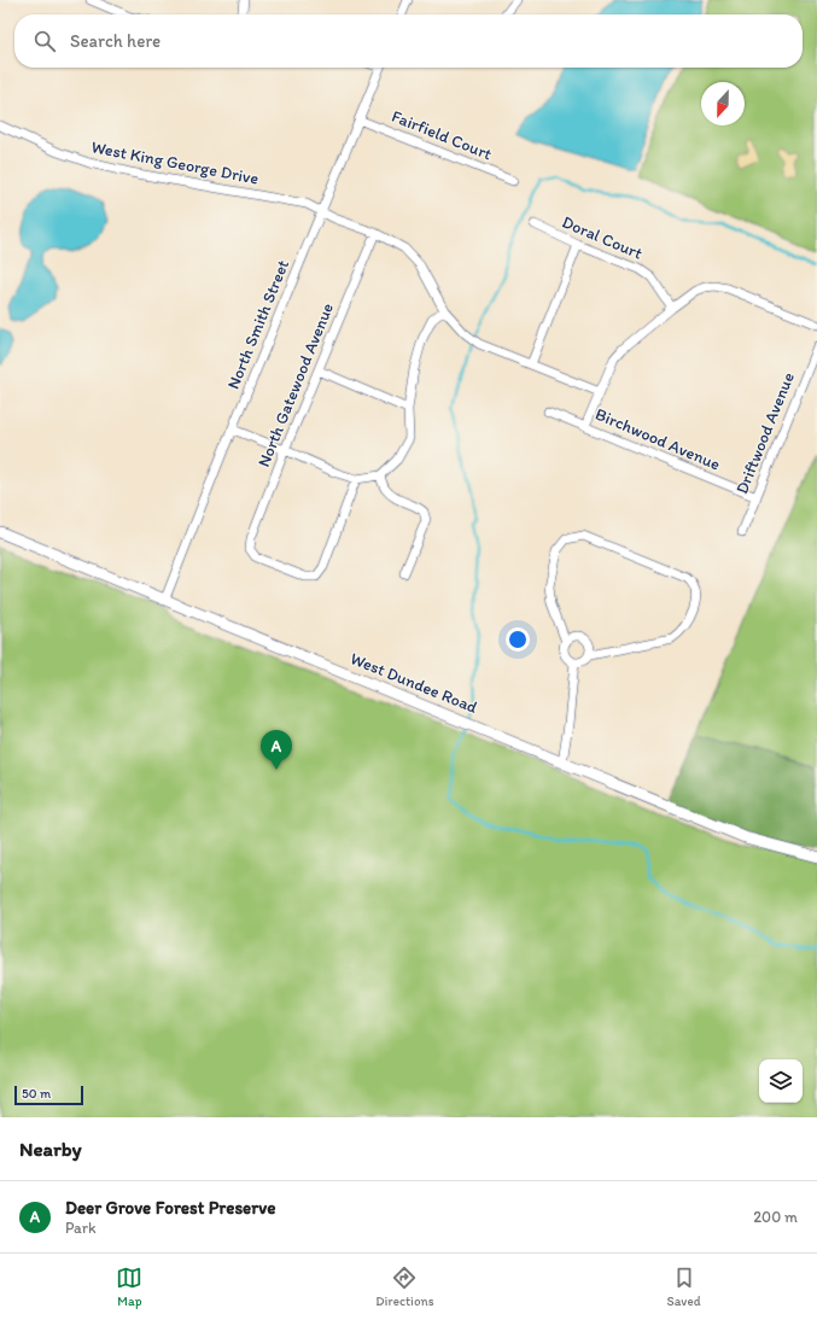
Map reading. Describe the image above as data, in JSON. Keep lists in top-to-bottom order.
{
  "streets": {
    "main road": ["West Dundee Road"],
    "street": [
      "Fairfield Court",
      "West King George Drive",
      "Doral Court",
      "North Smith Street",
      "North Gatewood Avenue",
      "Driftwood Avenue",
      "Birchwood Avenue"
    ]
  },
  "crossings": [
    ["Fairfield Court", "North Smith Street"],
    ["West King George Drive", "North Smith Street"],
    ["West King George Drive", "North Gatewood Avenue"],
    ["North Smith Street", "West Dundee Road"],
    ["Driftwood Avenue", "Birchwood Avenue"]
  ],
  "scale_bar": "50 m",
  "north": "bottom",
  "page": {
    "search": "Search here",
    "pins": "A",
    "scale": "50 m",
    "heading": "Nearby",
    "list": [
      {
        "mark": "A",
        "name": "Deer Grove Forest Preserve",
        "note": "Park",
        "value": "200 m"
      }
    ],
    "nav": ["Map", "Directions", "Saved"]
  }
}
